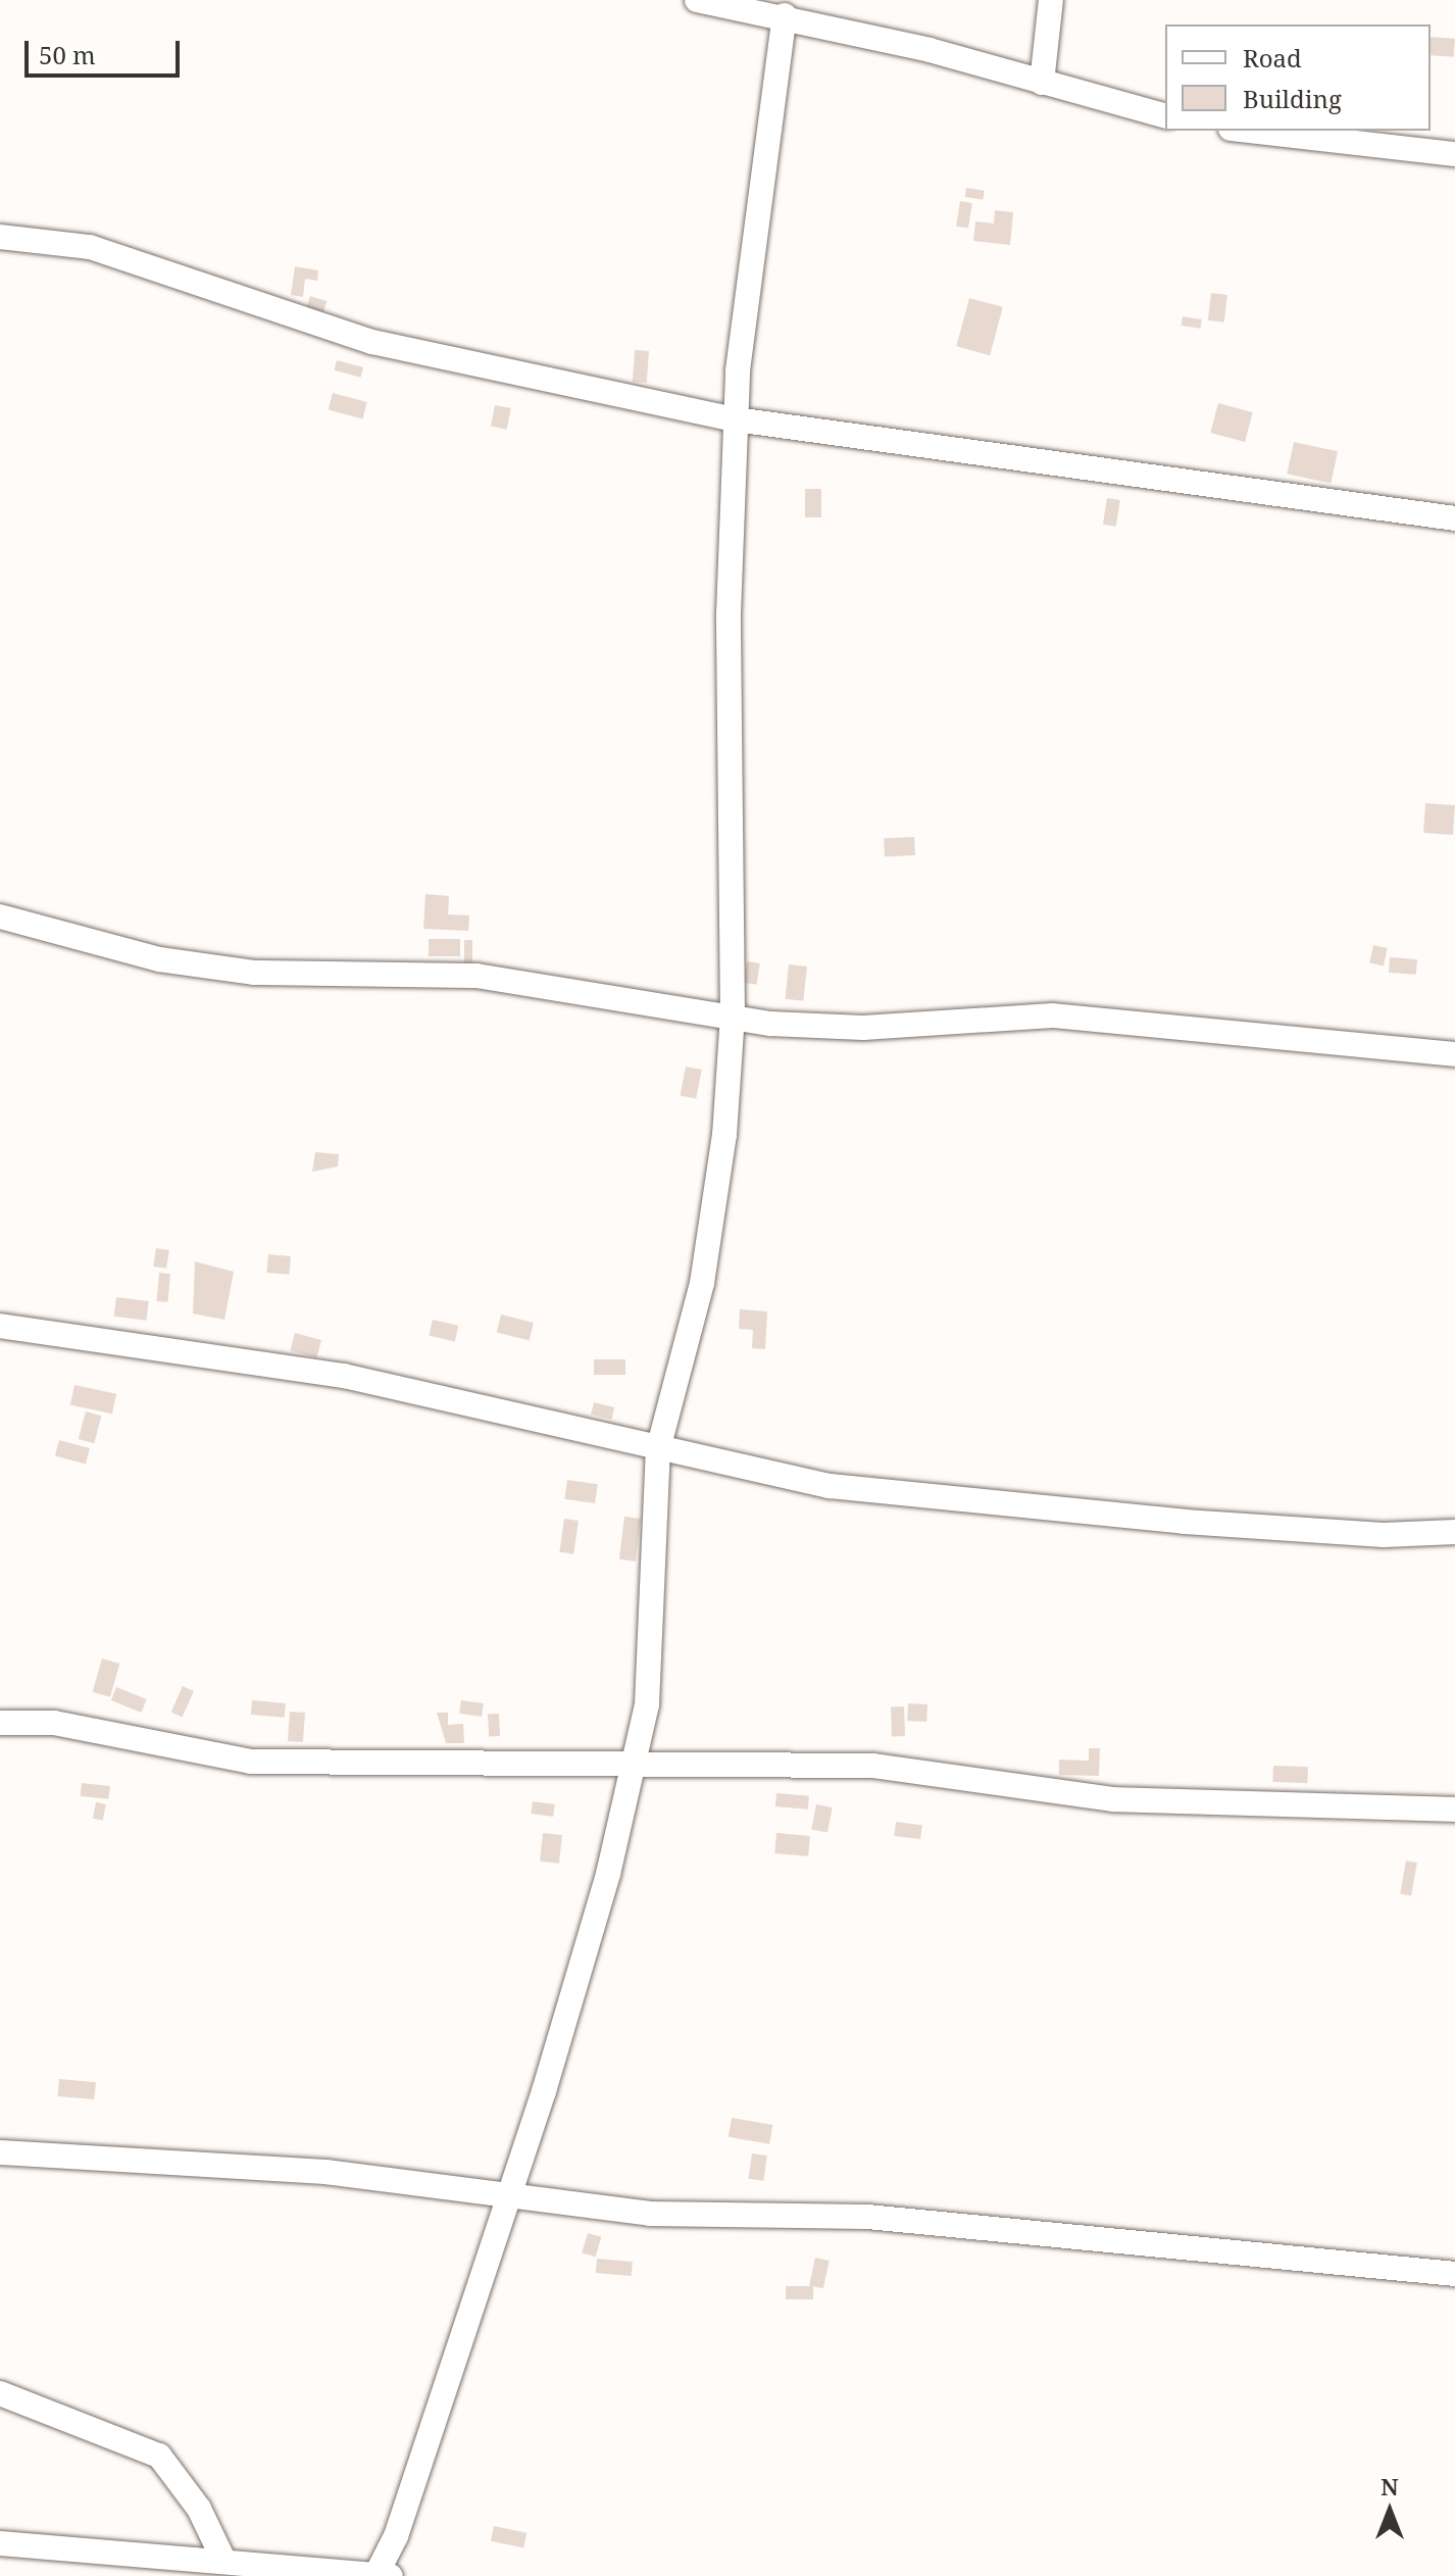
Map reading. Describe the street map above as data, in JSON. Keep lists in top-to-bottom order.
{
  "legend": ["Road", "Building"],
  "scale_bar": "50 m",
  "north": "top"
}
